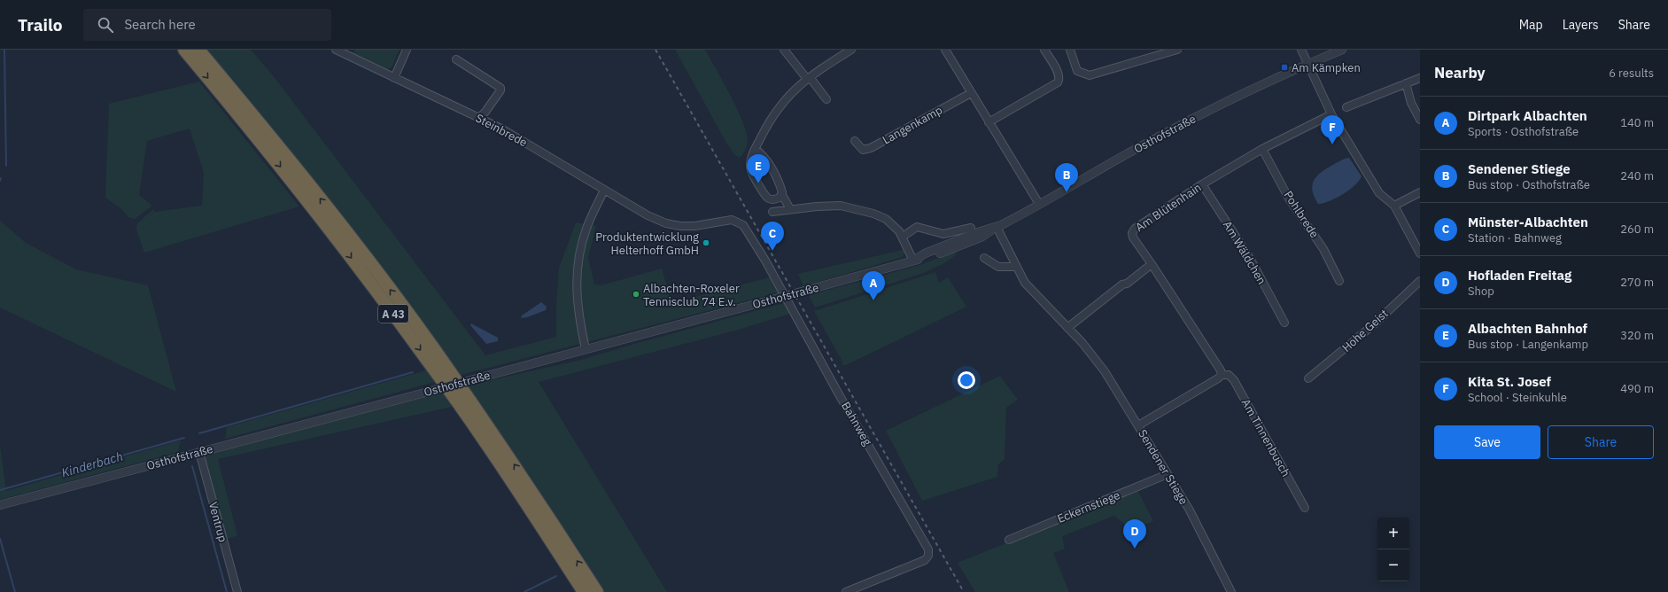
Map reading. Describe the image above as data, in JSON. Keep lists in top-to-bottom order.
{
  "streets": {
    "highway": ["A 43"],
    "street": [
      "Langenkamp",
      "Steinbrede",
      "Osthofstraße",
      "Am Blütenhain",
      "Pohlbrede",
      "Am Wäldchen",
      "Hohe Geist",
      "Bahnweg",
      "Am Tinnenbusch",
      "Sendener Stiege",
      "Eckernstiege",
      "Ventrup"
    ]
  },
  "crossings": [
    ["Steinbrede", "Bahnweg"],
    ["Osthofstraße", "Sendener Stiege"],
    ["Osthofstraße", "Ventrup"],
    ["Am Blütenhain", "Pohlbrede"],
    ["Am Blütenhain", "Am Wäldchen"],
    ["Sendener Stiege", "Eckernstiege"]
  ],
  "water": ["Kinderbach"],
  "places": {
    "transit": ["Am Kämpken"],
    "other": ["Produktentwicklung Helterhoff GmbH", "Albachten-Roxeler Tennisclub 74 E.v."]
  },
  "page": {
    "header": "Trailo",
    "search": "Search here",
    "nav": ["Map", "Layers", "Share"],
    "heading": ["Nearby", "6 results"],
    "list": [
      {
        "mark": "A",
        "name": "Dirtpark Albachten",
        "note": "Sports · Osthofstraße",
        "value": "140 m"
      },
      {
        "mark": "B",
        "name": "Sendener Stiege",
        "note": "Bus stop · Osthofstraße",
        "value": "240 m"
      },
      {
        "mark": "C",
        "name": "Münster-Albachten",
        "note": "Station · Bahnweg",
        "value": "260 m"
      },
      {
        "mark": "D",
        "name": "Hofladen Freitag",
        "note": "Shop",
        "value": "270 m"
      },
      {
        "mark": "E",
        "name": "Albachten Bahnhof",
        "note": "Bus stop · Langenkamp",
        "value": "320 m"
      },
      {
        "mark": "F",
        "name": "Kita St. Josef",
        "note": "School · Steinkuhle",
        "value": "490 m"
      }
    ],
    "pins": [
      "F",
      "E",
      "B",
      "C",
      "A",
      "D"
    ],
    "buttons": ["Save", "Share"],
    "map_buttons": ["+", "−"]
  }
}
